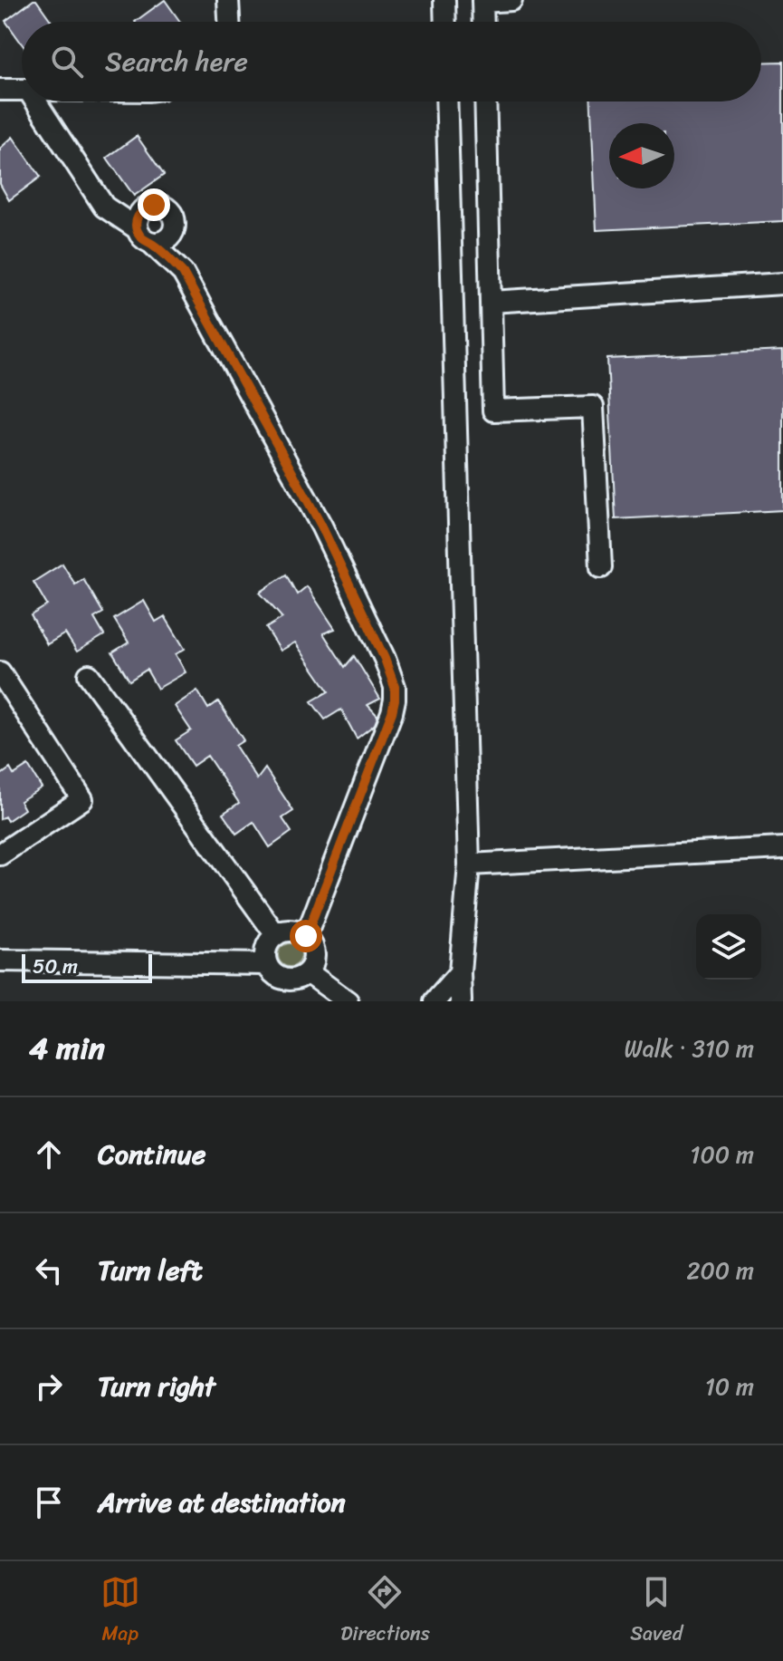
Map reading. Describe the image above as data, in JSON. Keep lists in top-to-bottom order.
{
  "scale_bar": "50 m",
  "north": "left",
  "page": {
    "search": "Search here",
    "scale": "50 m",
    "heading": ["4 min", "Walk · 310 m"],
    "list": [
      ["Continue", "100 m"],
      ["Turn left", "200 m"],
      ["Turn right", "10 m"],
      "Arrive at destination"
    ],
    "nav": ["Map", "Directions", "Saved"]
  }
}
